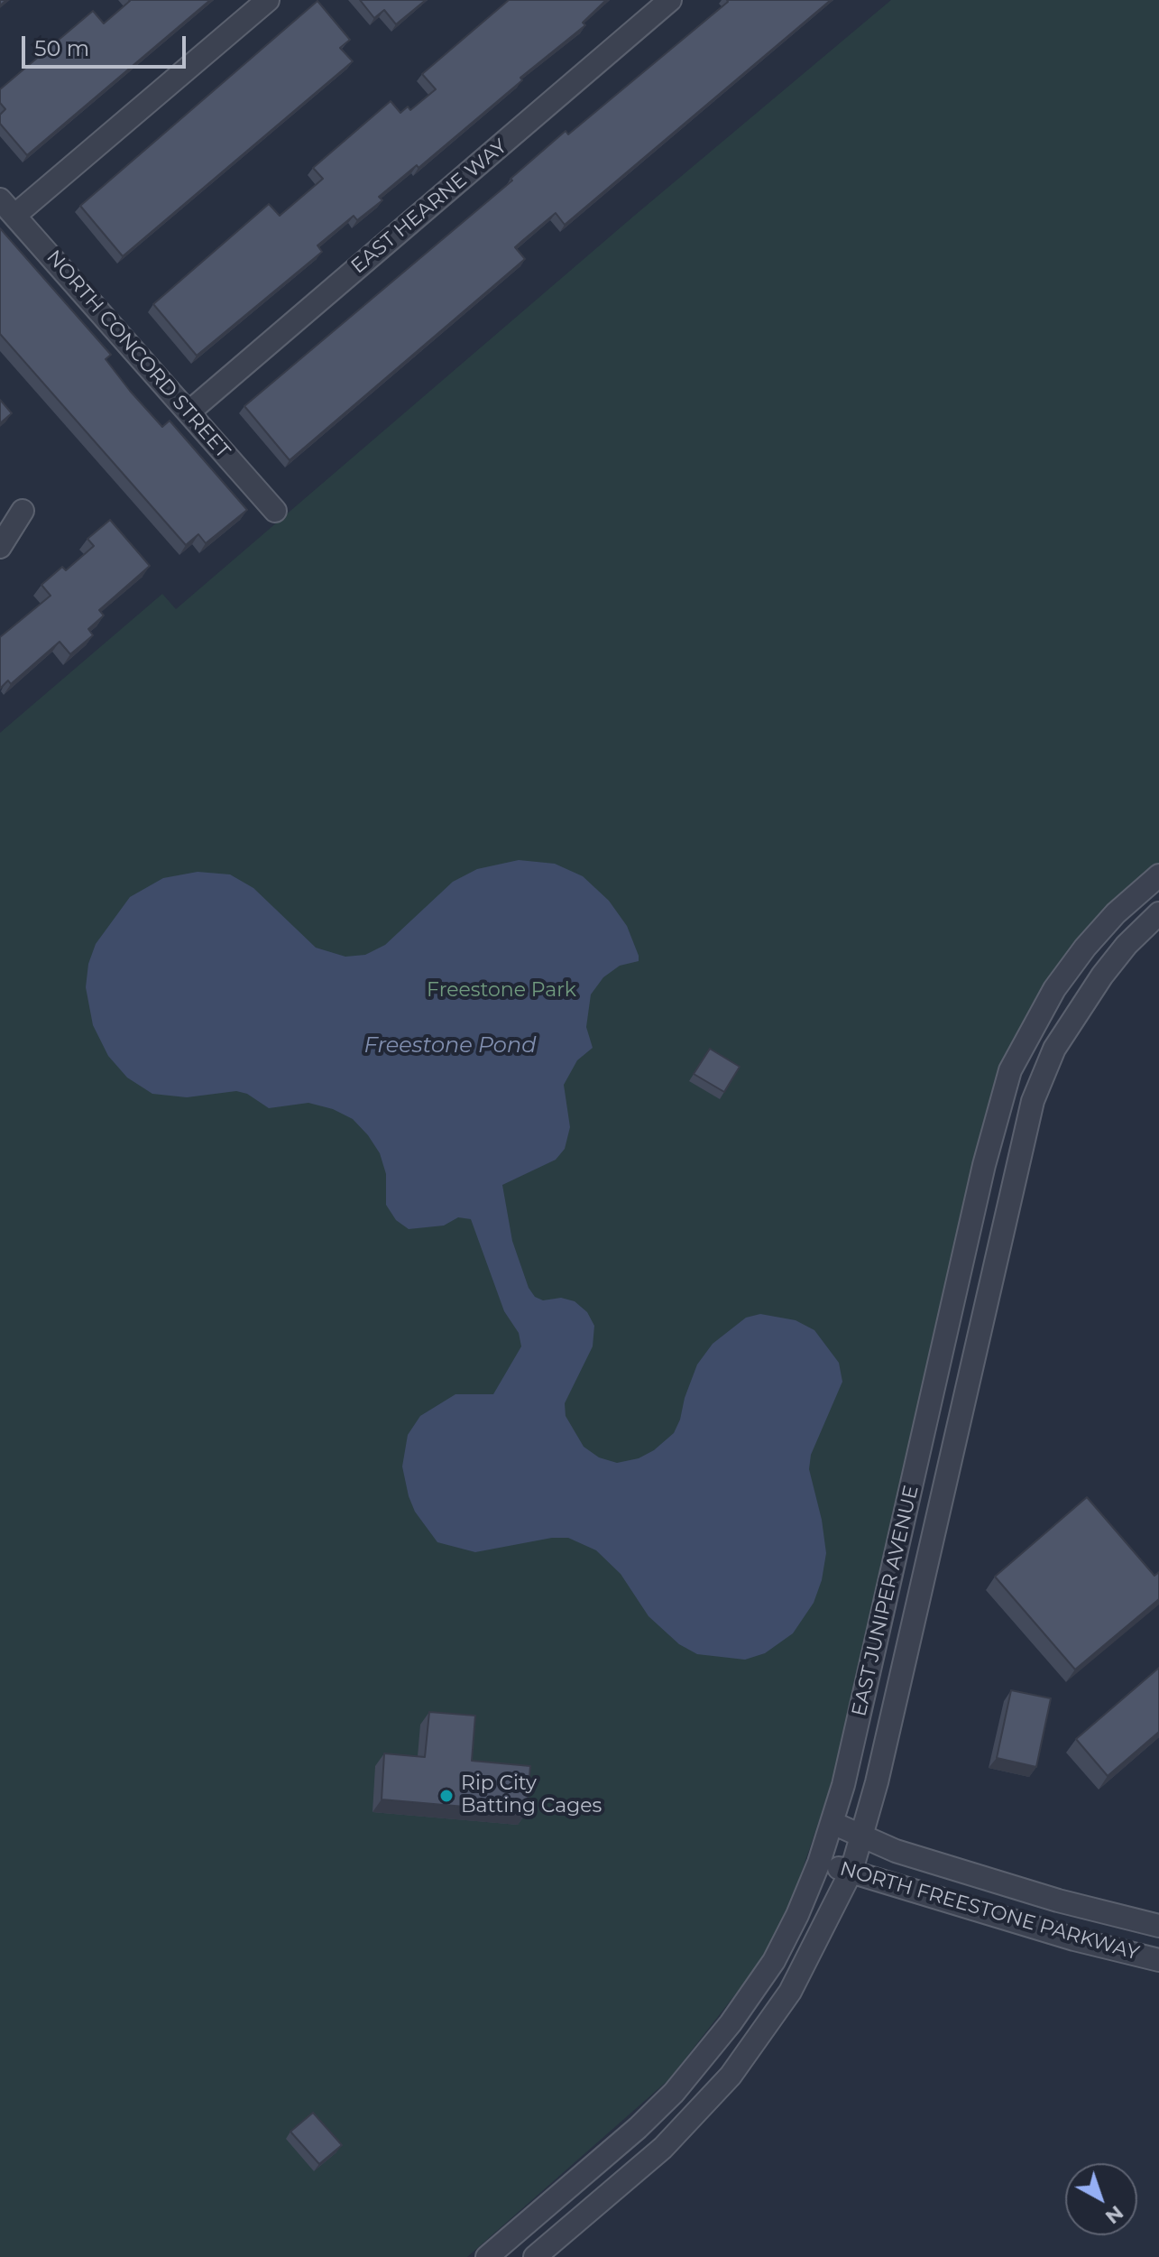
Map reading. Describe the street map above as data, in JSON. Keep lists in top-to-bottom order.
{
  "streets": {
    "street": [
      "EAST HEARNE WAY",
      "NORTH CONCORD STREET",
      "EAST JUNIPER AVENUE",
      "NORTH FREESTONE PARKWAY"
    ]
  },
  "crossings": [
    ["EAST HEARNE WAY", "NORTH CONCORD STREET"],
    ["EAST JUNIPER AVENUE", "NORTH FREESTONE PARKWAY"]
  ],
  "water": ["Freestone Pond"],
  "parks": ["Freestone Park"],
  "places": ["Rip City Batting Cages"],
  "scale_bar": "50 m",
  "north": "bottom right"
}
